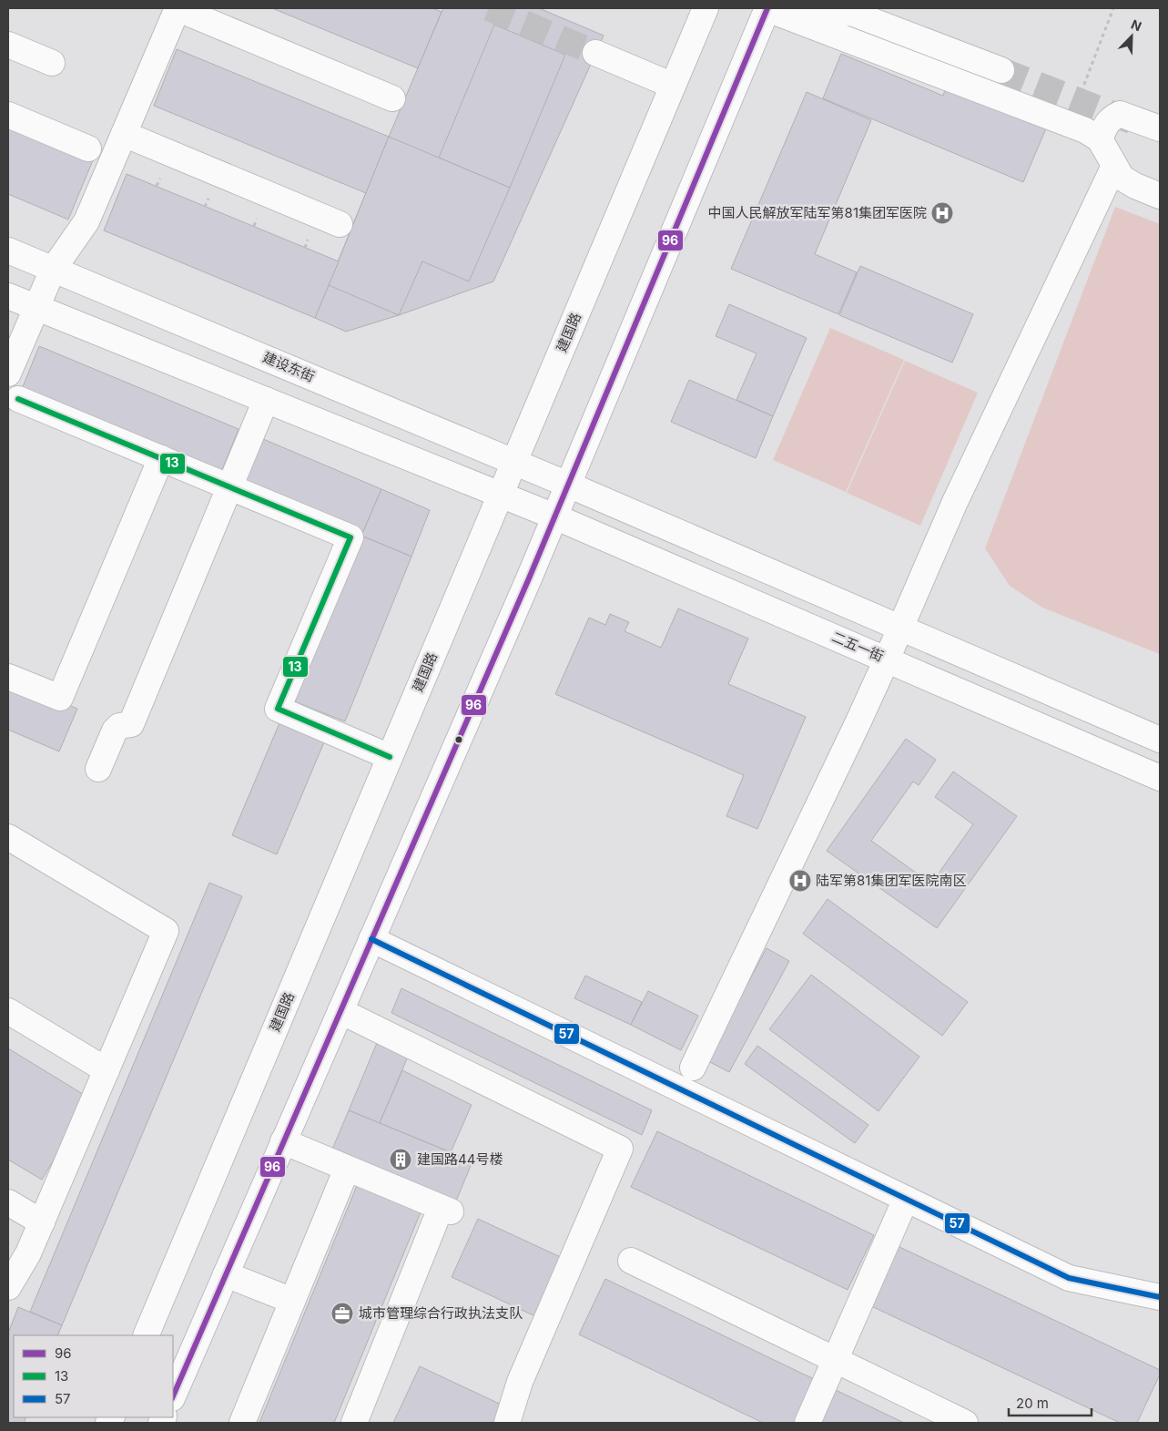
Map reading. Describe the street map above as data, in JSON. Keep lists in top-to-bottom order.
{
  "streets": {
    "street": ["建国路", "建设东街", "二五一街"]
  },
  "crossings": [
    ["建国路", "建设东街"]
  ],
  "places": {
    "hospital": ["中国人民解放军陆军第81集团军医院", "陆军第81集团军医院南区"],
    "building": ["建国路44号楼"],
    "office": ["城市管理综合行政执法支队"]
  },
  "lines": ["transit line 96", "transit line 13", "transit line 57"],
  "legend": ["96", "13", "57"],
  "scale_bar": "20 m",
  "north": "top right"
}
